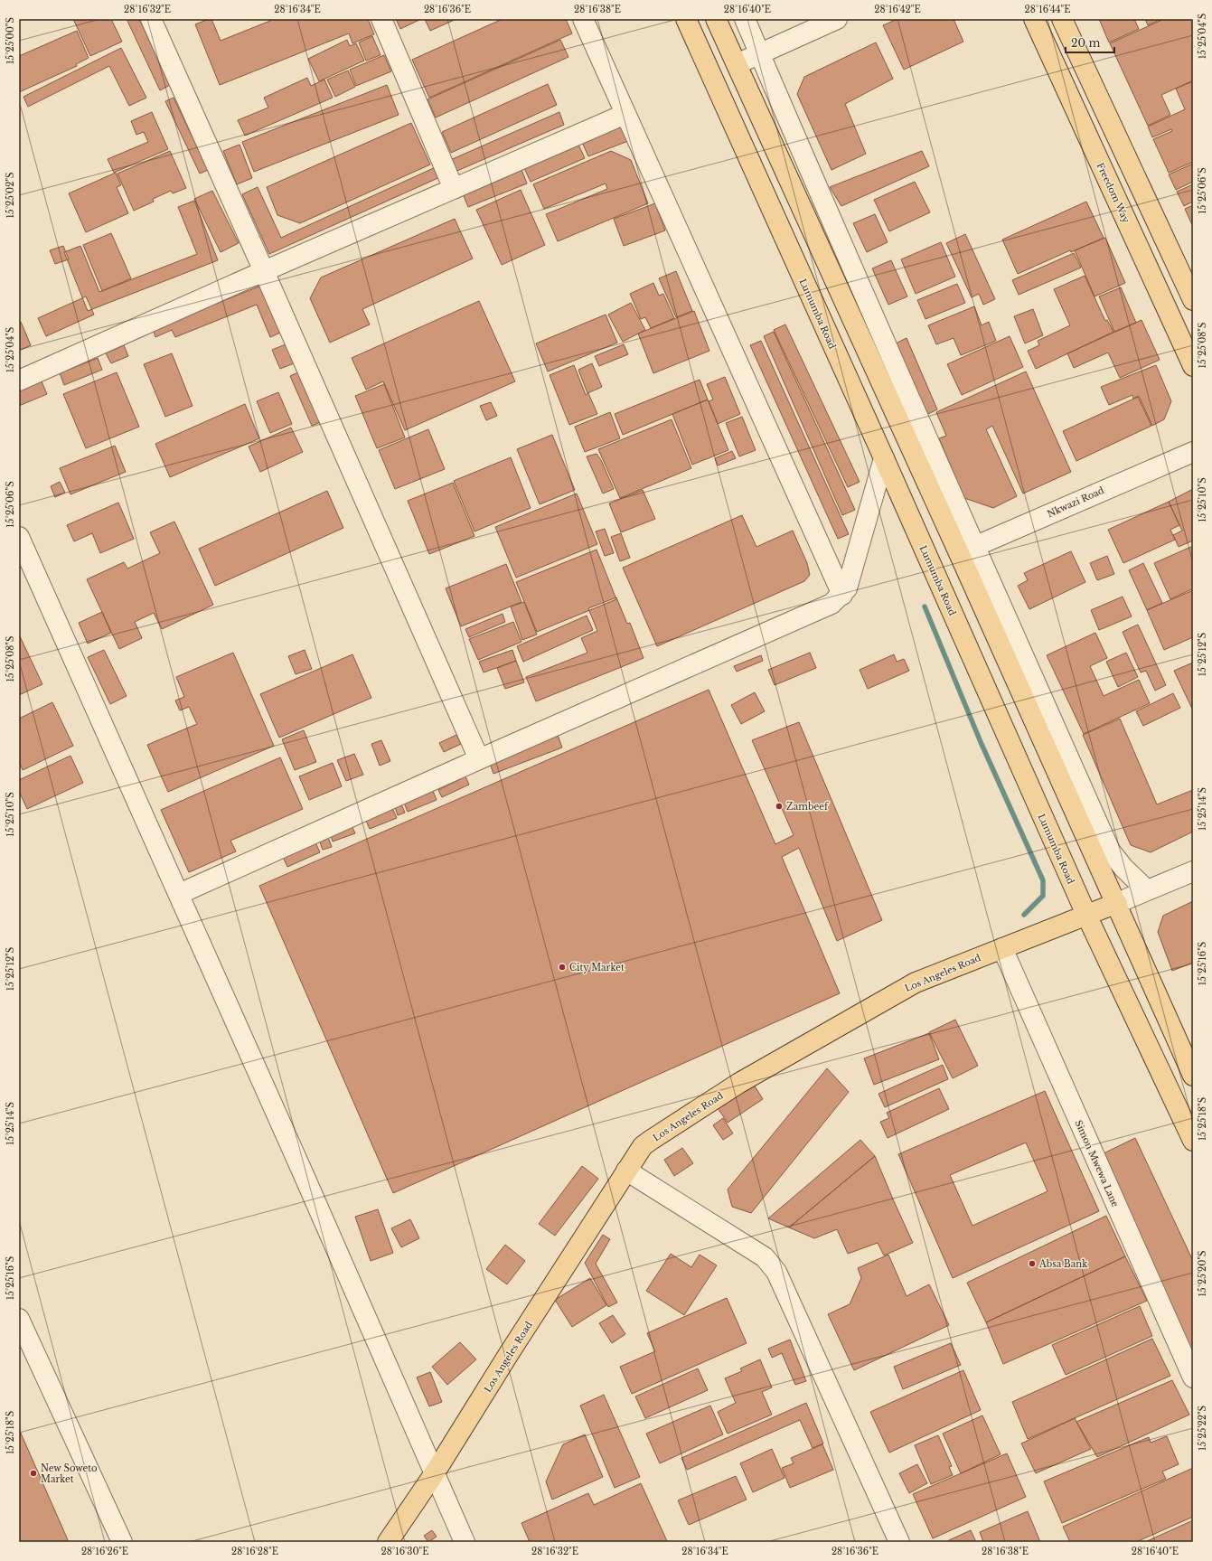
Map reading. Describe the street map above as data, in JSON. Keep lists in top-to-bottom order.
{
  "streets": {
    "main road": ["Freedom Way", "Lumumba Road", "Los Angeles Road"],
    "street": ["Nkwazi Road", "Simon Mwewa Lane"]
  },
  "crossings": [
    ["Lumumba Road", "Los Angeles Road"],
    ["Los Angeles Road", "Simon Mwewa Lane"]
  ],
  "places": [
    "Zambeef",
    "City Market",
    "Absa Bank",
    "New Soweto Market"
  ],
  "scale_bar": "20 m",
  "coordinates": [
    "28°16'32\"E",
    "28°16'34\"E",
    "28°16'36\"E",
    "28°16'38\"E",
    "28°16'40\"E",
    "28°16'42\"E",
    "28°16'44\"E",
    "15°25'04\"S",
    "15°25'00\"S",
    "15°25'06\"S",
    "15°25'02\"S",
    "15°25'08\"S",
    "15°25'10\"S",
    "15°25'12\"S",
    "15°25'14\"S",
    "15°25'16\"S",
    "15°25'18\"S",
    "15°25'20\"S",
    "15°25'22\"S",
    "28°16'26\"E",
    "28°16'28\"E",
    "28°16'30\"E"
  ]
}
